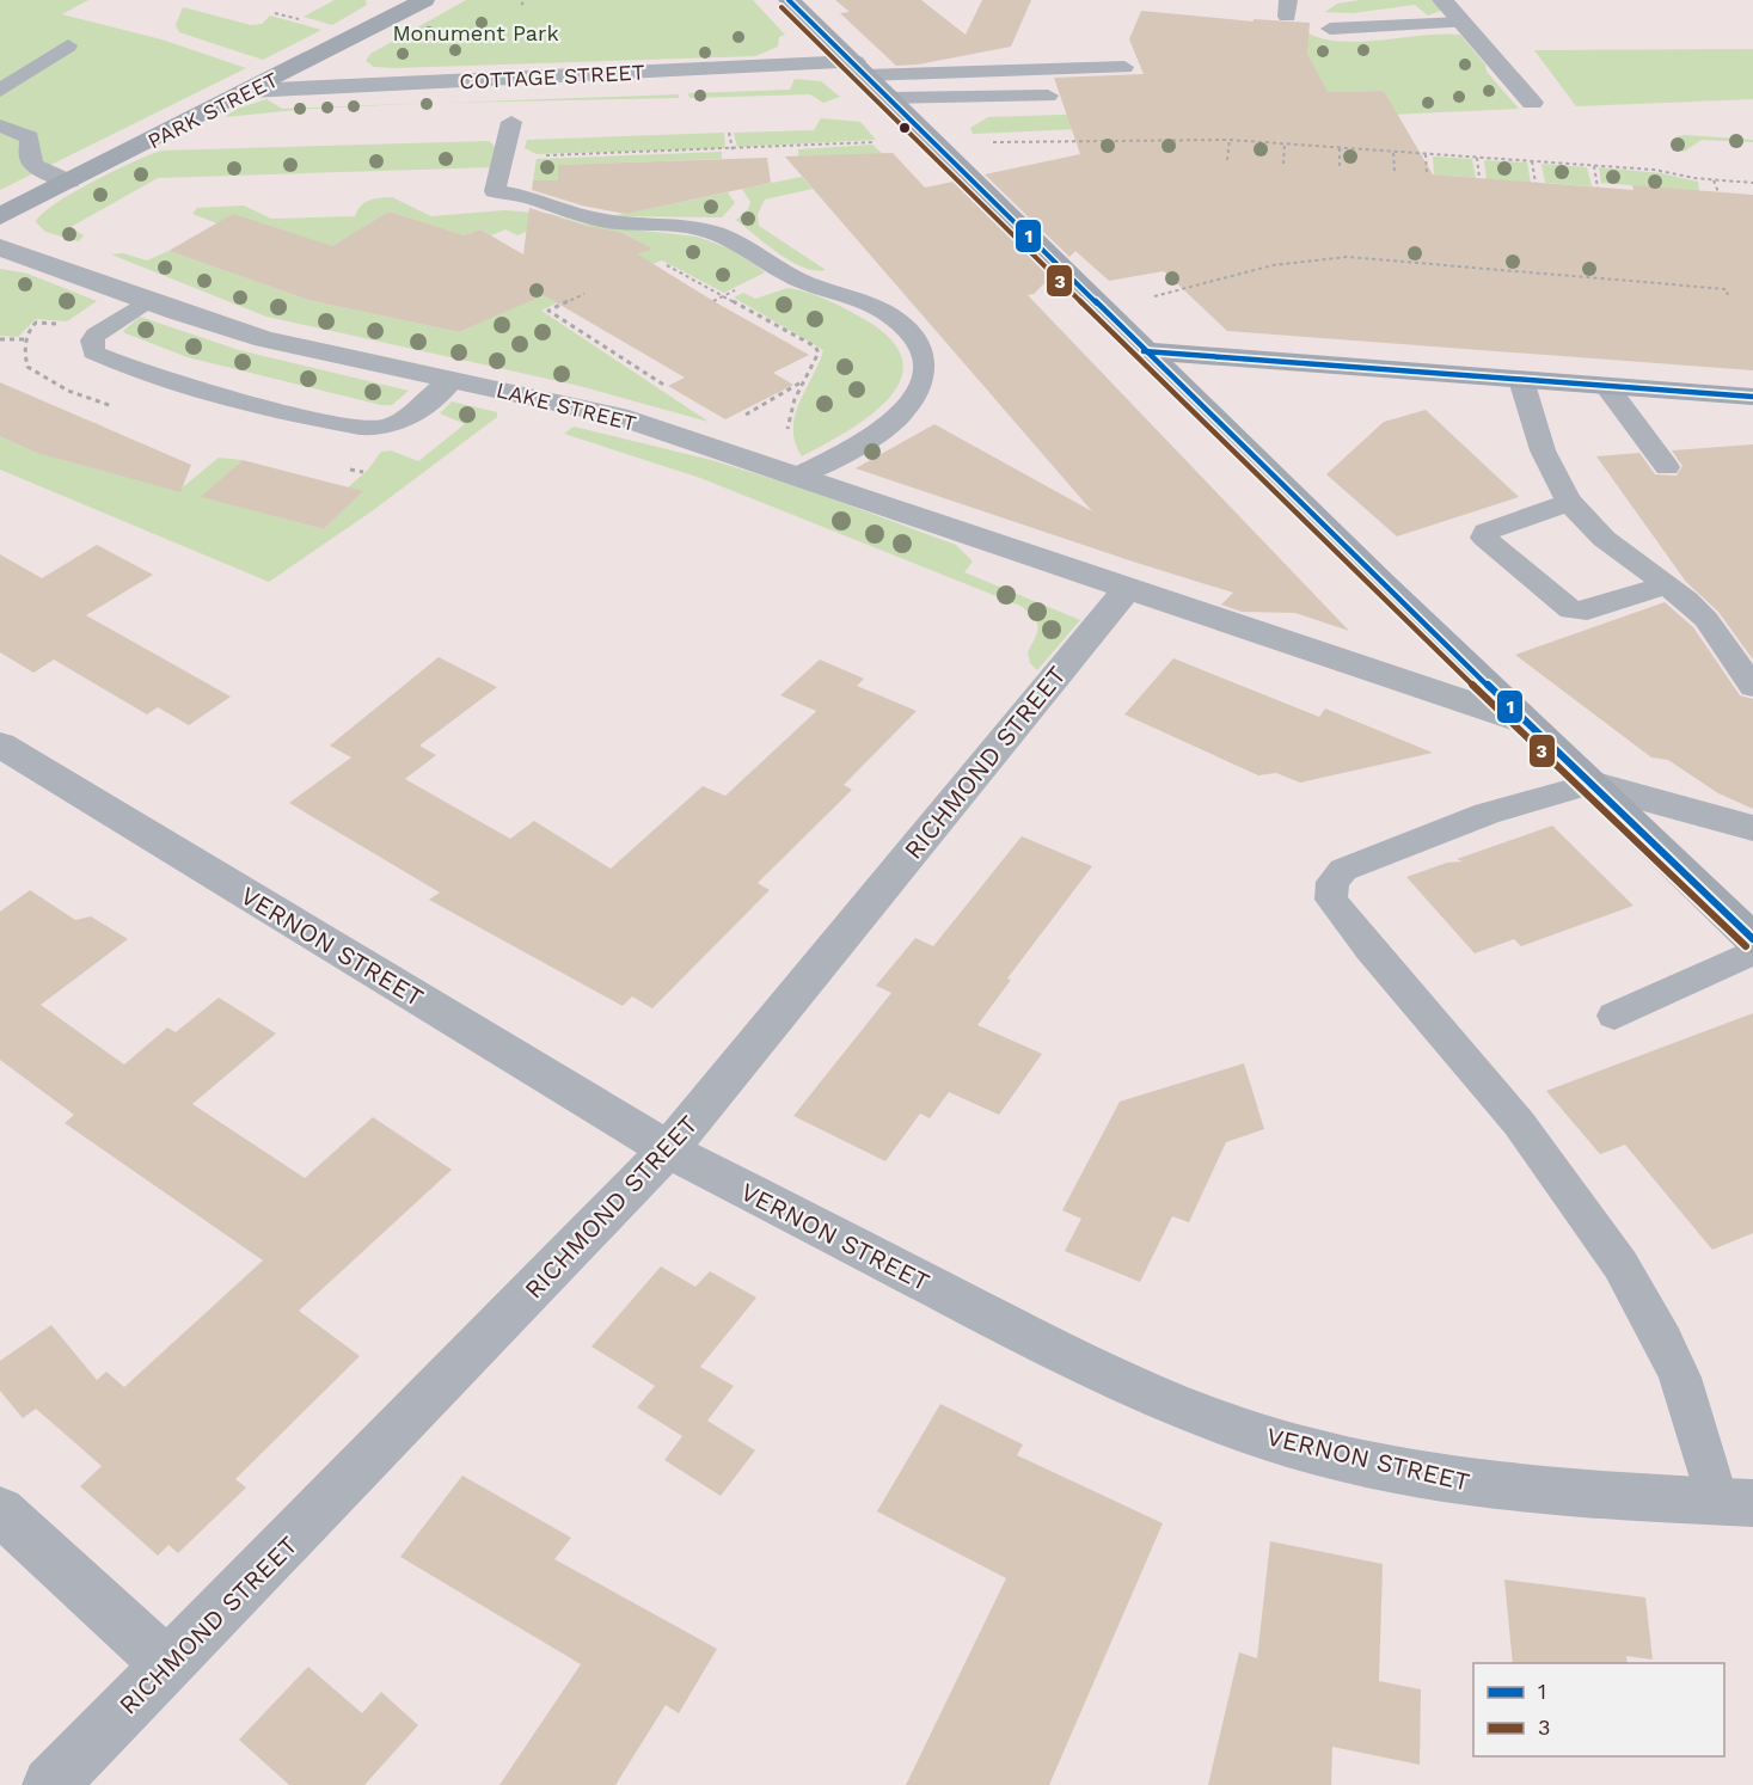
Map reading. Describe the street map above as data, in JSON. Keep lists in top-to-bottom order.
{
  "streets": {
    "main road": ["PARK STREET"],
    "street": [
      "COTTAGE STREET",
      "LAKE STREET",
      "RICHMOND STREET",
      "VERNON STREET"
    ]
  },
  "crossings": [
    ["COTTAGE STREET", "PARK STREET"],
    ["LAKE STREET", "RICHMOND STREET"],
    ["RICHMOND STREET", "VERNON STREET"]
  ],
  "parks": ["Monument Park"],
  "lines": ["transit line 1", "transit line 3"],
  "legend": ["1", "3"]
}
